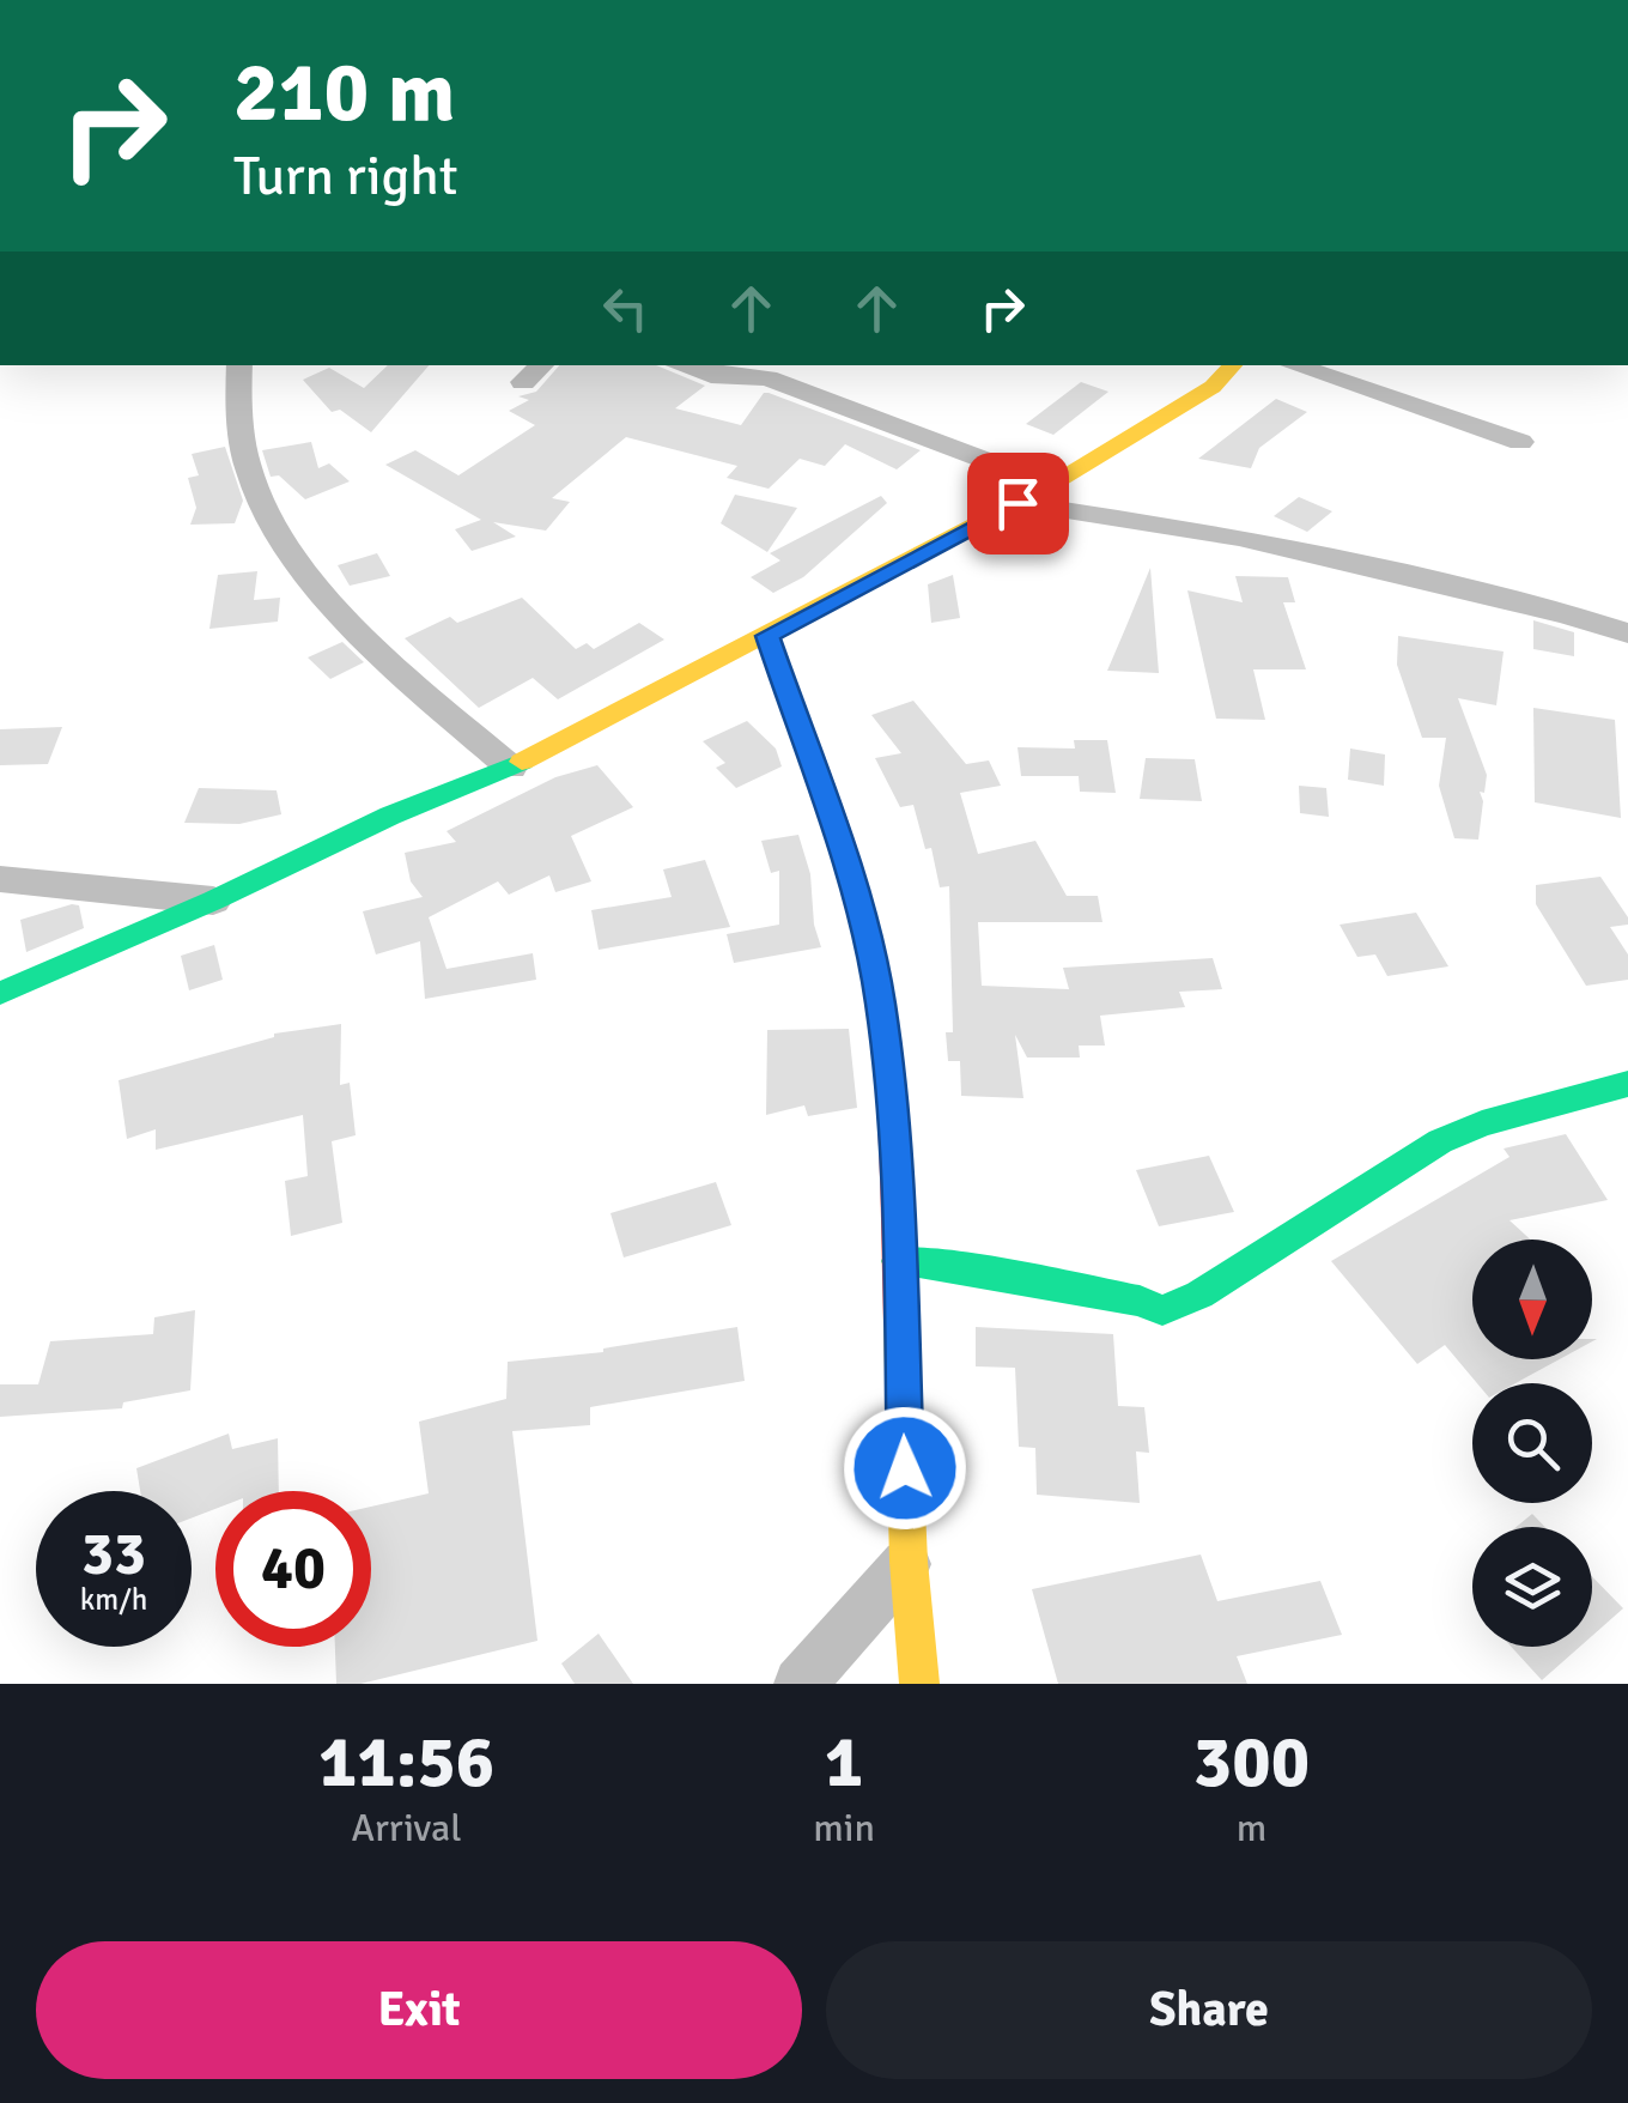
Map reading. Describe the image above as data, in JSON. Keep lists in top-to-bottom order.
{
  "north": "bottom",
  "page": {
    "turn": ["210 m", "Turn right"],
    "speed": "33 km/h",
    "limit": "40",
    "eta": [
      "11:56",
      "Arrival",
      "1",
      "min",
      "300",
      "m"
    ],
    "buttons": ["Exit", "Share"]
  }
}
